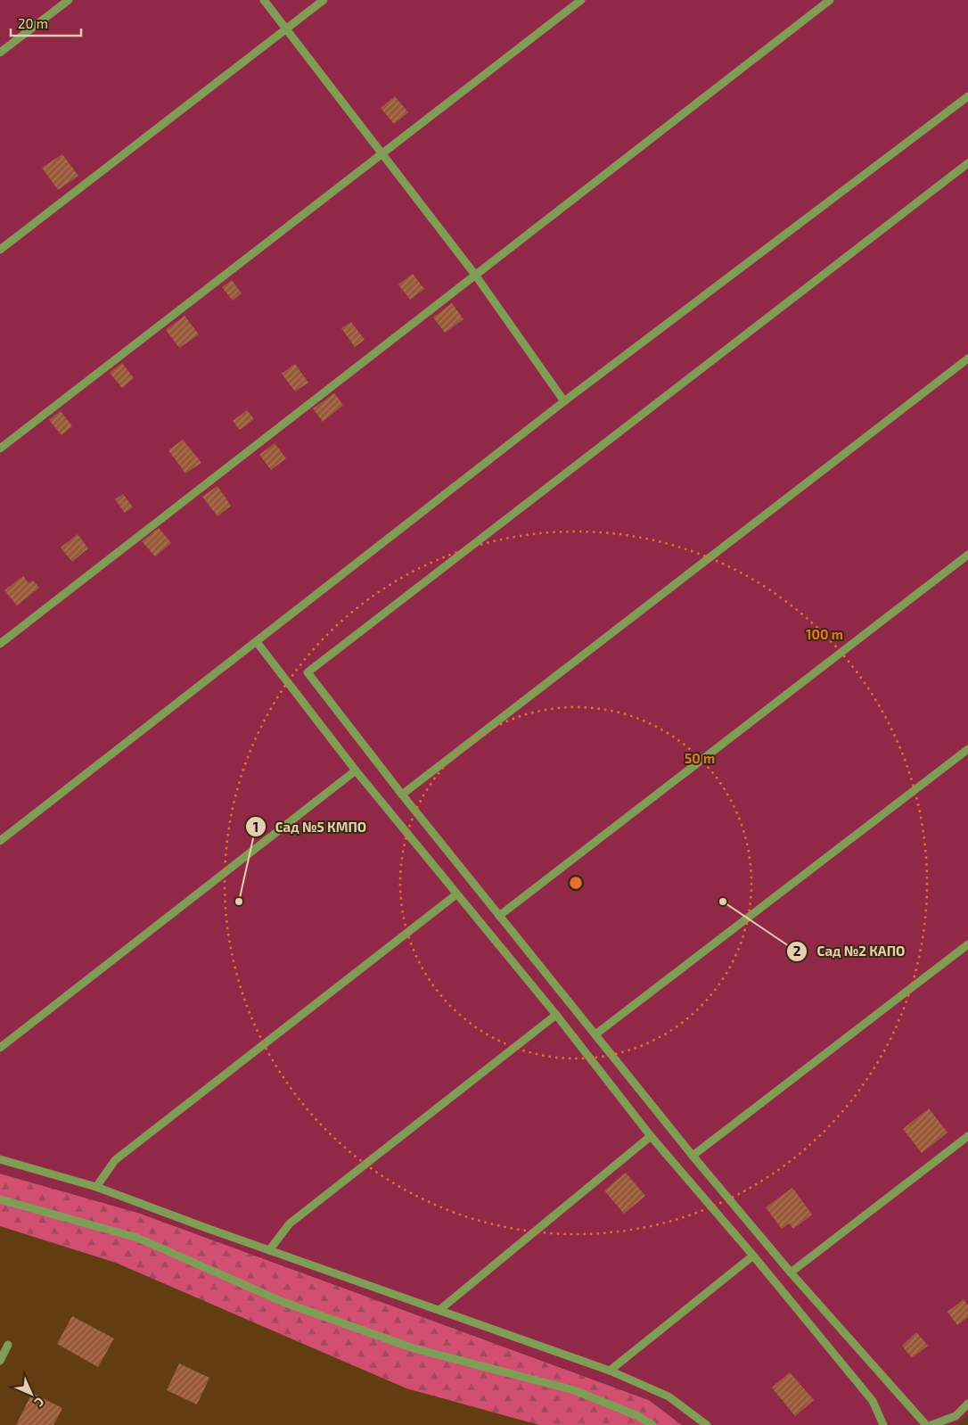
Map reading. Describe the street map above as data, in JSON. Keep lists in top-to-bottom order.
{
  "places": ["Сад №5 КМПО", "Сад №2 КАПО"],
  "scale_bar": "20 m",
  "north": "bottom right",
  "rings": ["100 m", "50 m"]
}
